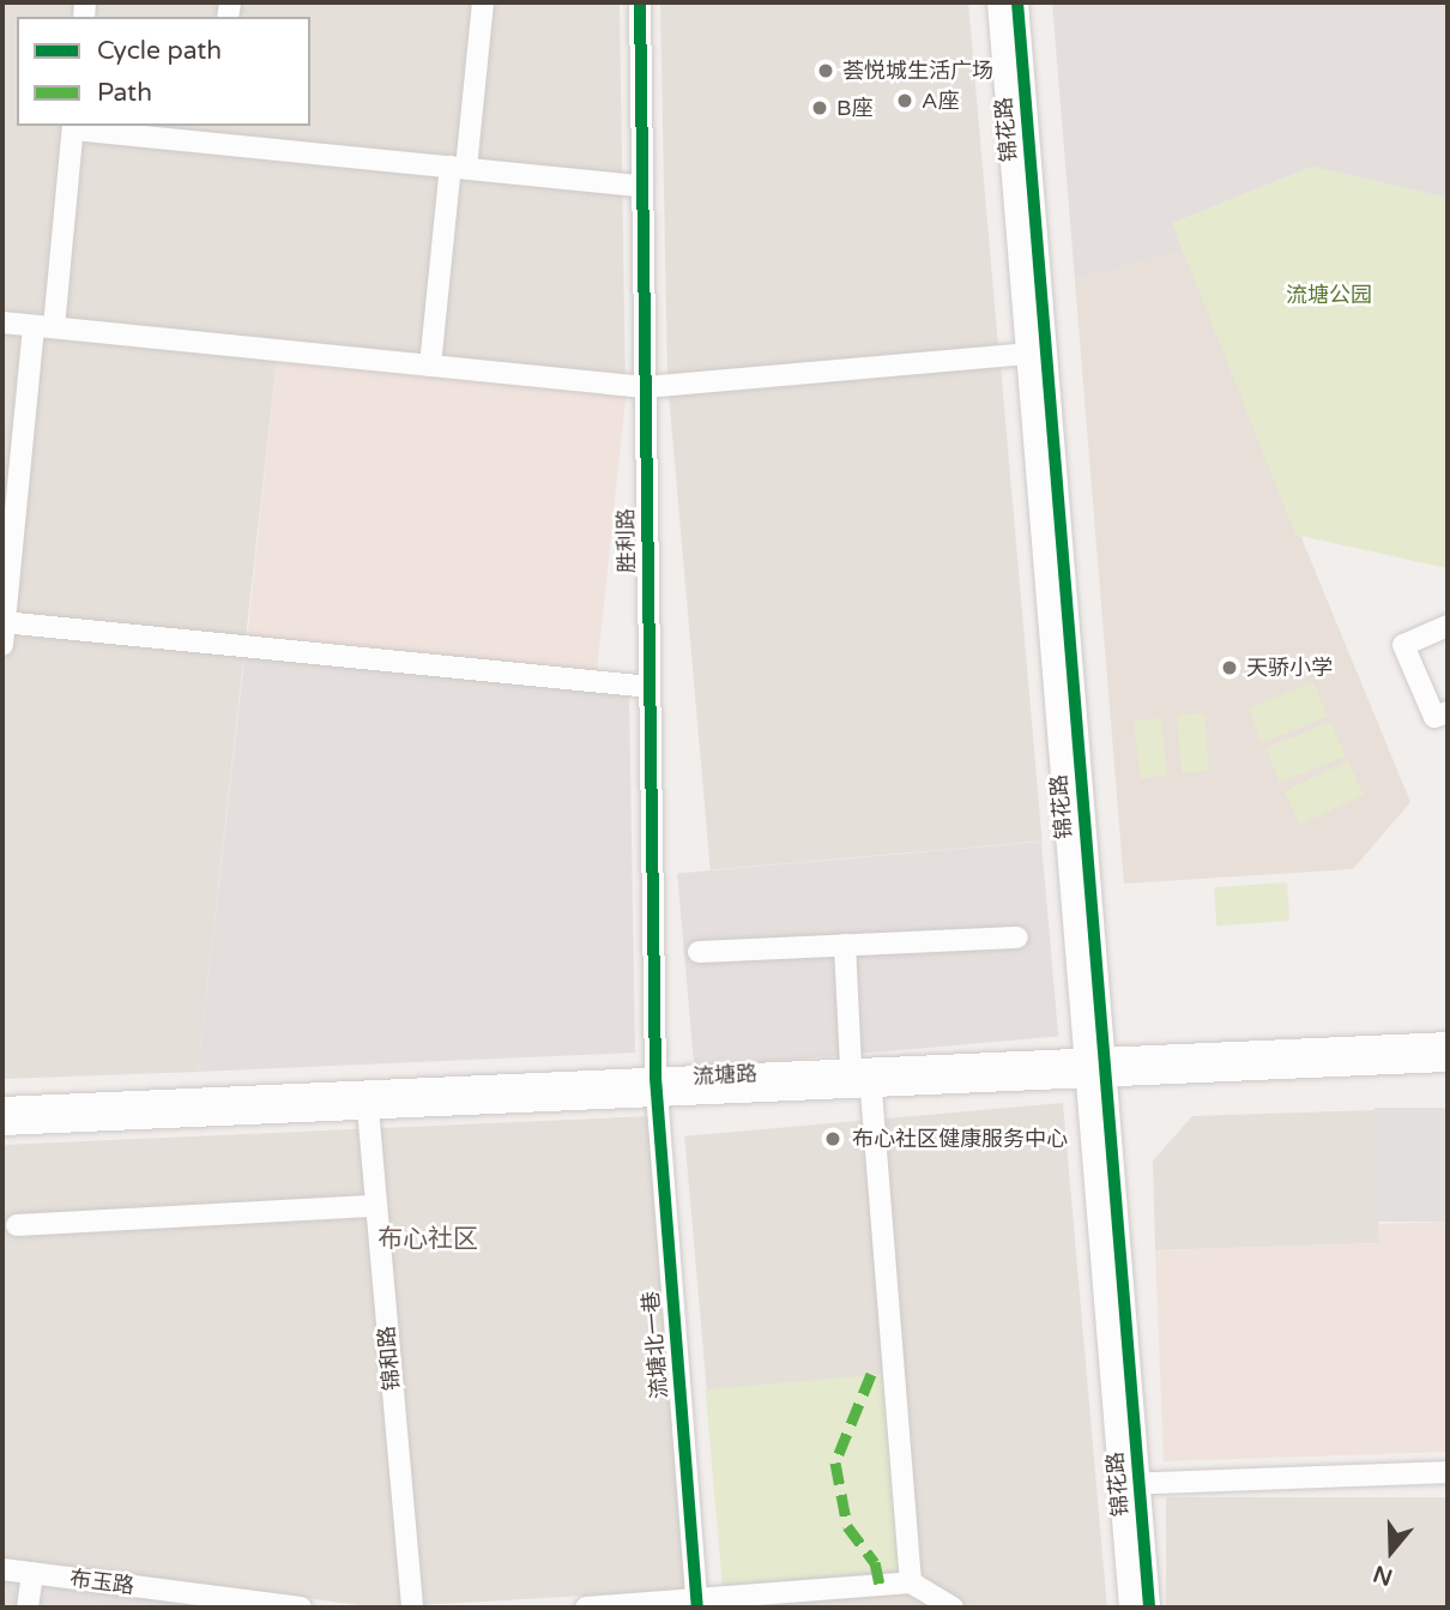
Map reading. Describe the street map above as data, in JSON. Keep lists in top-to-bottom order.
{
  "streets": {
    "street": [
      "锦花路",
      "胜利路",
      "流塘路",
      "流塘北一巷",
      "锦和路",
      "布玉路"
    ]
  },
  "crossings": [
    ["锦花路", "流塘路"],
    ["胜利路", "流塘路"],
    ["胜利路", "流塘北一巷"],
    ["流塘路", "流塘北一巷"],
    ["流塘路", "锦和路"]
  ],
  "districts": ["布心社区"],
  "parks": ["流塘公园"],
  "places": [
    "荟悦城生活广场",
    "A座",
    "B座",
    "天骄小学",
    "布心社区健康服务中心"
  ],
  "legend": ["Cycle path", "Path"],
  "north": "bottom"
}
